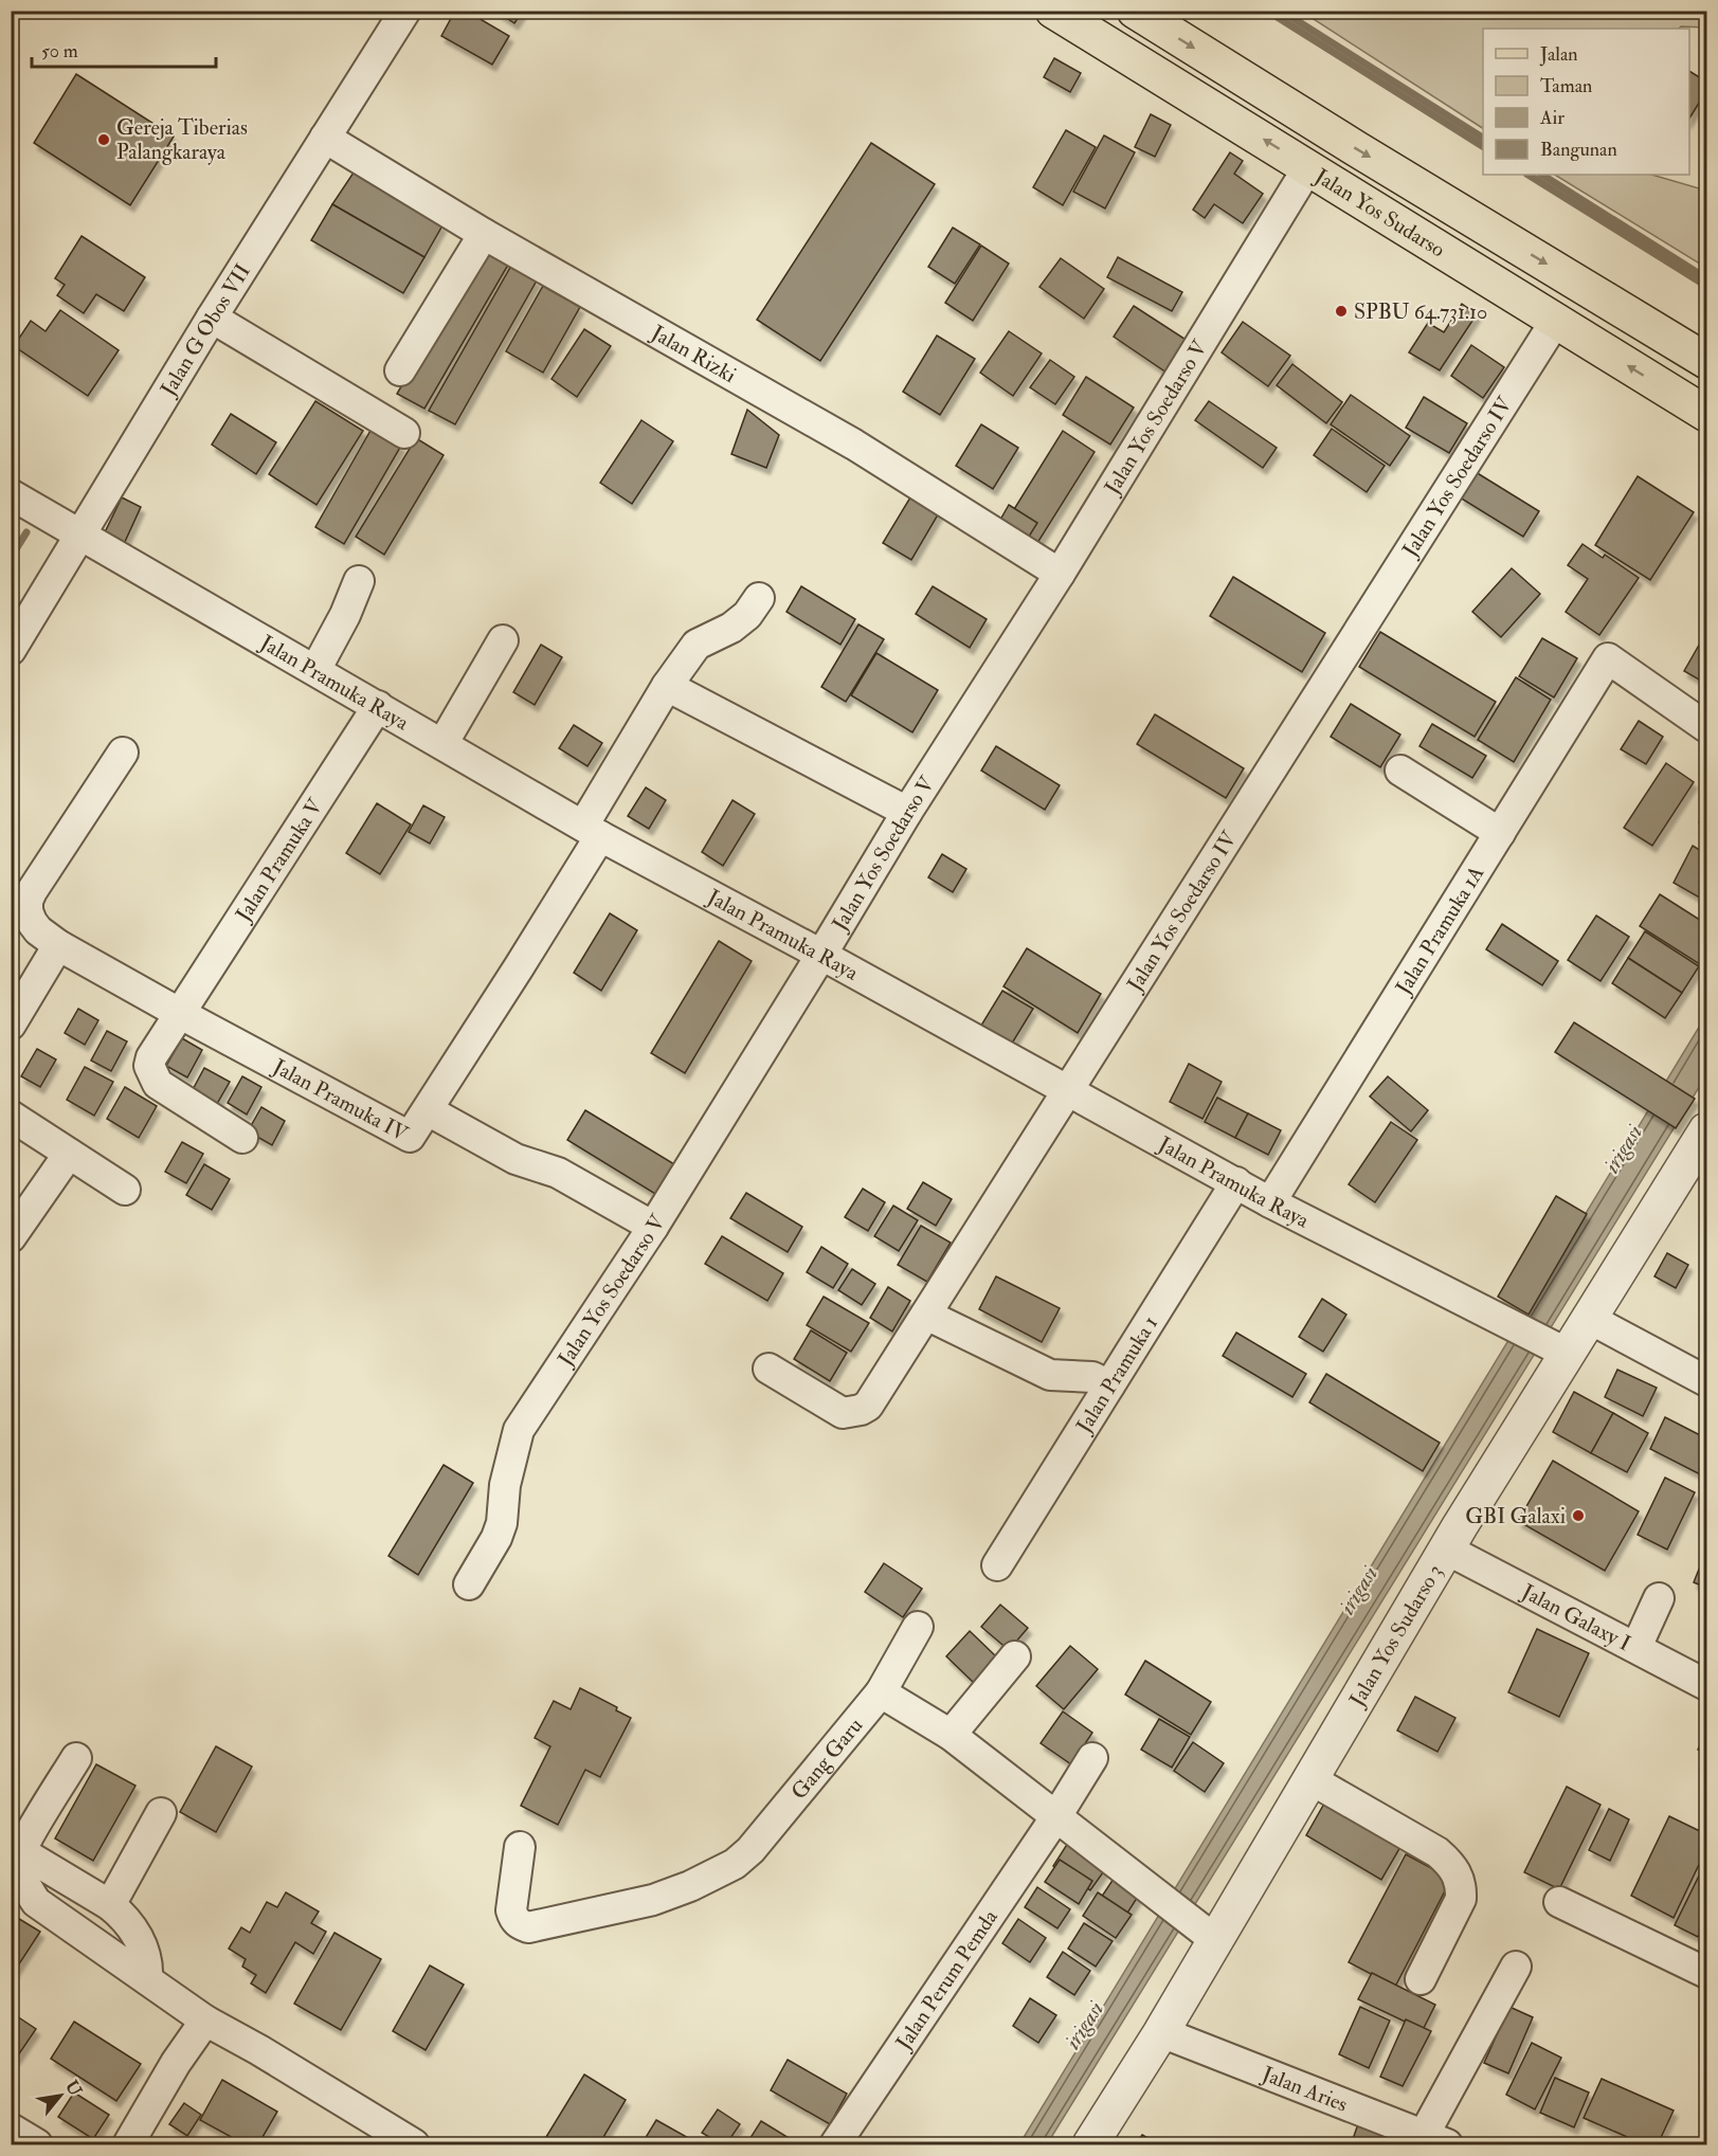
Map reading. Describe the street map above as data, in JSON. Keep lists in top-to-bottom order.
{
  "streets": {
    "main road": ["Jalan Yos Sudarso"],
    "street": [
      "Jalan G Obos VII",
      "Jalan Rizki",
      "Jalan Yos Soedarso V",
      "Jalan Yos Soedarso IV",
      "Jalan Pramuka Raya",
      "Jalan Pramuka V",
      "Jalan Pramuka 1A",
      "Jalan Pramuka IV",
      "Jalan Pramuka 1",
      "Jalan Galaxy I",
      "Jalan Yos Sudarso 3",
      "Gang Garu",
      "Jalan Perum Pemda",
      "Jalan Aries"
    ]
  },
  "crossings": [
    ["Jalan Yos Sudarso", "Jalan Yos Soedarso V"],
    ["Jalan Yos Sudarso", "Jalan Yos Soedarso IV"],
    ["Jalan G Obos VII", "Jalan Rizki"],
    ["Jalan G Obos VII", "Jalan Pramuka Raya"],
    ["Jalan Rizki", "Jalan Yos Soedarso V"],
    ["Jalan Yos Soedarso V", "Jalan Pramuka Raya"],
    ["Jalan Yos Soedarso IV", "Jalan Pramuka Raya"],
    ["Jalan Pramuka Raya", "Jalan Pramuka V"],
    ["Jalan Pramuka Raya", "Jalan Pramuka 1A"],
    ["Jalan Pramuka Raya", "Jalan Pramuka IV"],
    ["Jalan Pramuka Raya", "Jalan Pramuka 1"],
    ["Jalan Pramuka Raya", "Jalan Yos Sudarso 3"],
    ["Jalan Pramuka V", "Jalan Pramuka IV"],
    ["Jalan Galaxy I", "Jalan Yos Sudarso 3"],
    ["Jalan Yos Sudarso 3", "Jalan Aries"]
  ],
  "water": ["irigasi"],
  "places": ["Gereja Tiberias Palangkaraya", "SPBU 64.731.10", "GBI Galaxi"],
  "legend": [
    "Jalan",
    "Taman",
    "Air",
    "Bangunan"
  ],
  "scale_bar": "50 m",
  "north": "top right"
}
